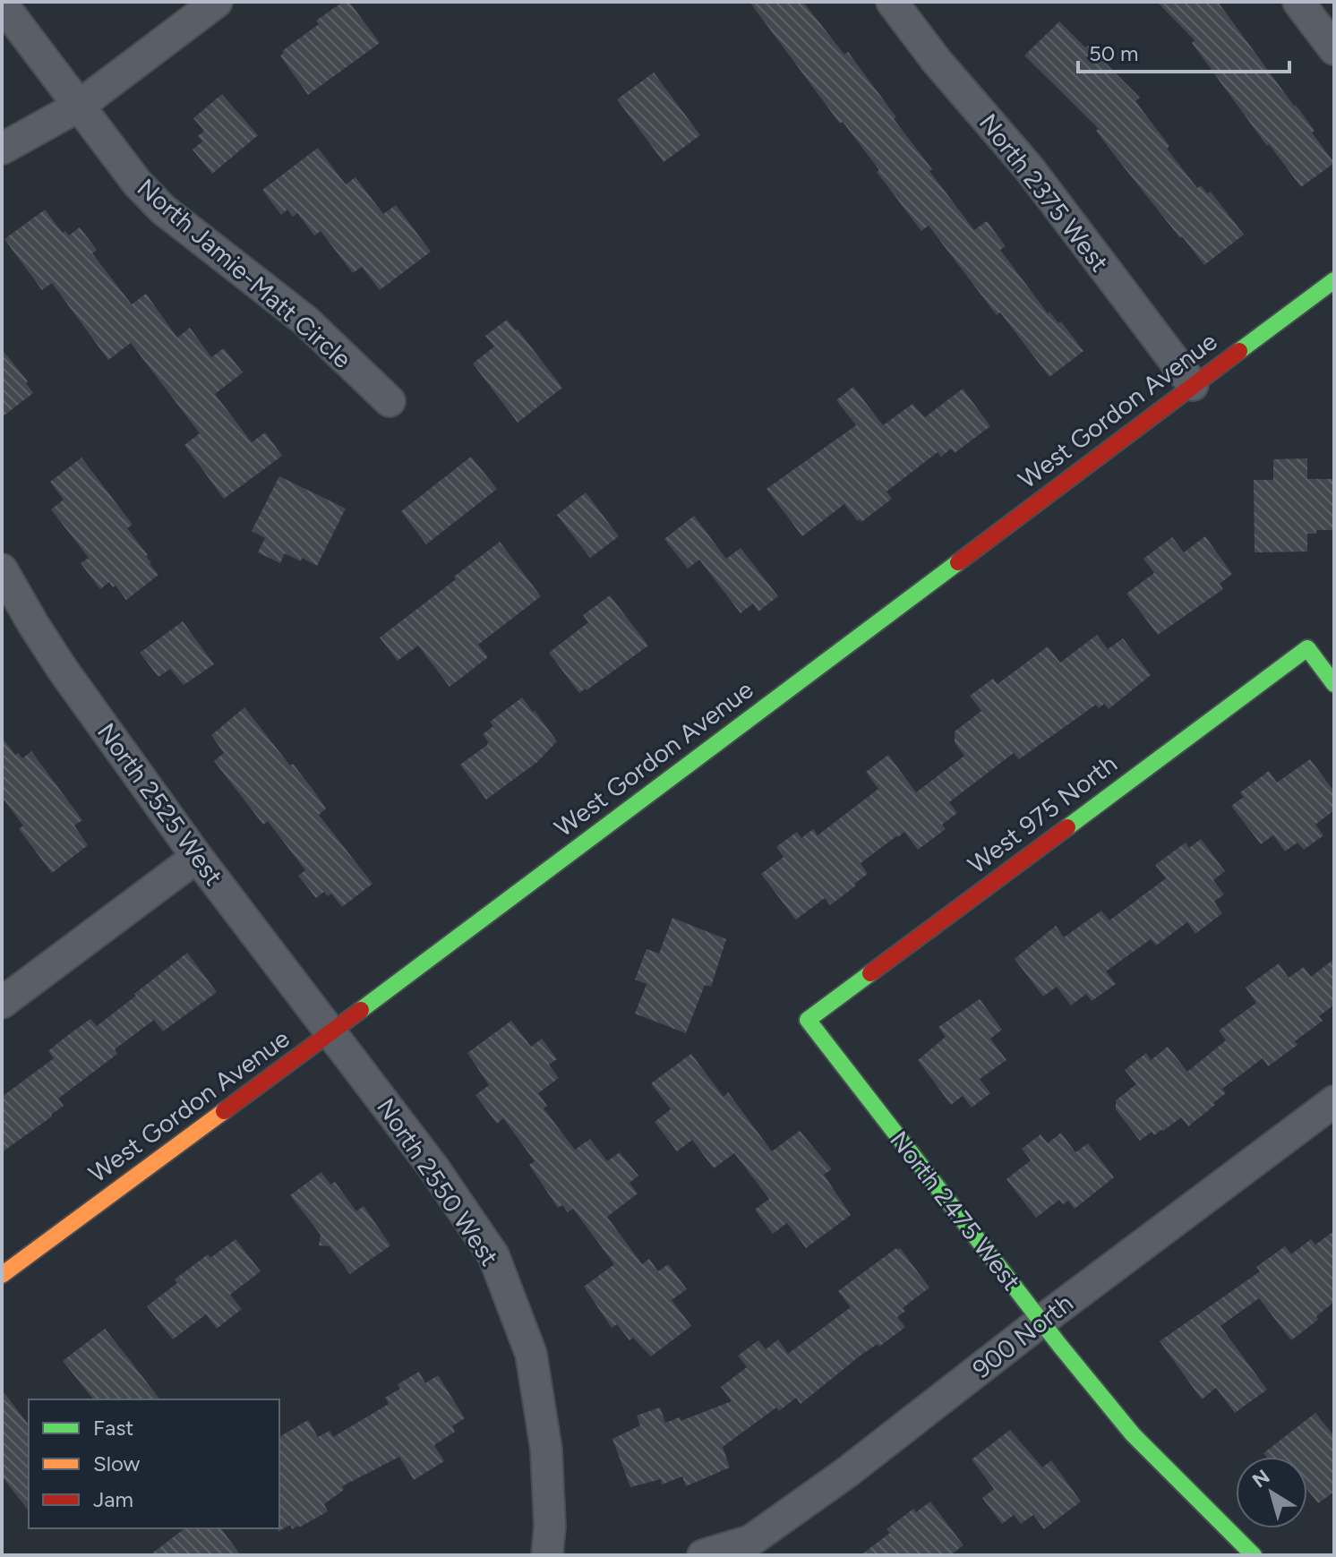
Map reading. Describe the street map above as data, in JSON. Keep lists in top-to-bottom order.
{
  "streets": {
    "main road": ["West Gordon Avenue", "West 975 North", "North 2475 West"],
    "street": [
      "North 2375 West",
      "North Jamie-Matt Circle",
      "North 2525 West",
      "North 2550 West",
      "900 North"
    ]
  },
  "crossings": [
    ["North 2375 West", "West Gordon Avenue"],
    ["West Gordon Avenue", "North 2525 West"],
    ["West Gordon Avenue", "North 2550 West"],
    ["North 2525 West", "North 2550 West"],
    ["West 975 North", "North 2475 West"],
    ["North 2475 West", "900 North"]
  ],
  "legend": ["Fast", "Slow", "Jam"],
  "scale_bar": "50 m",
  "north": "top left"
}
